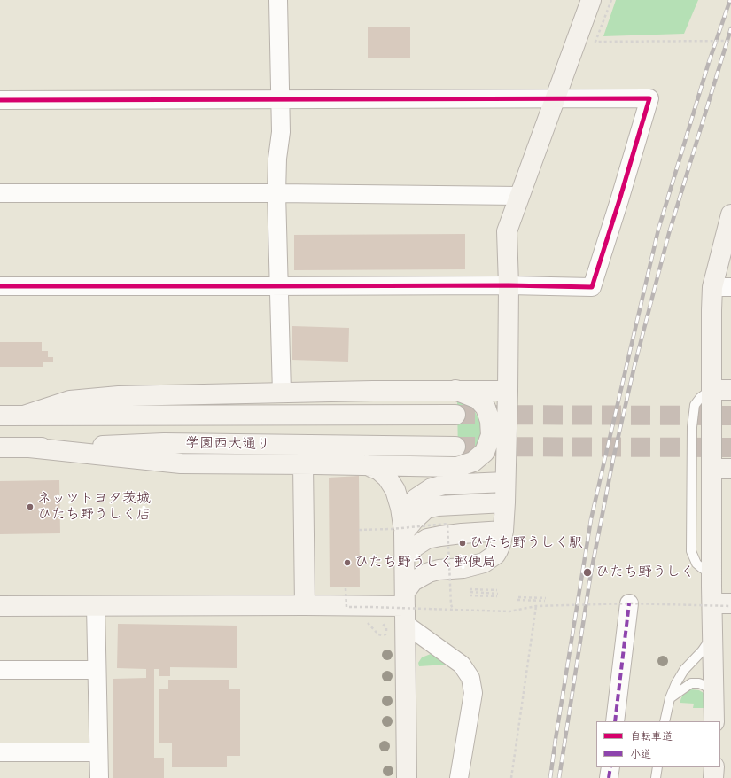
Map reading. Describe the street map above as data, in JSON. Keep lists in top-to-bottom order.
{
  "streets": {
    "street": ["学園西大通り"]
  },
  "places": [
    "ネッツトヨタ茨城 ひたち野うしく店",
    "ひたち野うしく駅",
    "ひたち野うしく郵便局",
    "ひたち野うしく"
  ],
  "legend": ["自転車道", "小道"]
}
